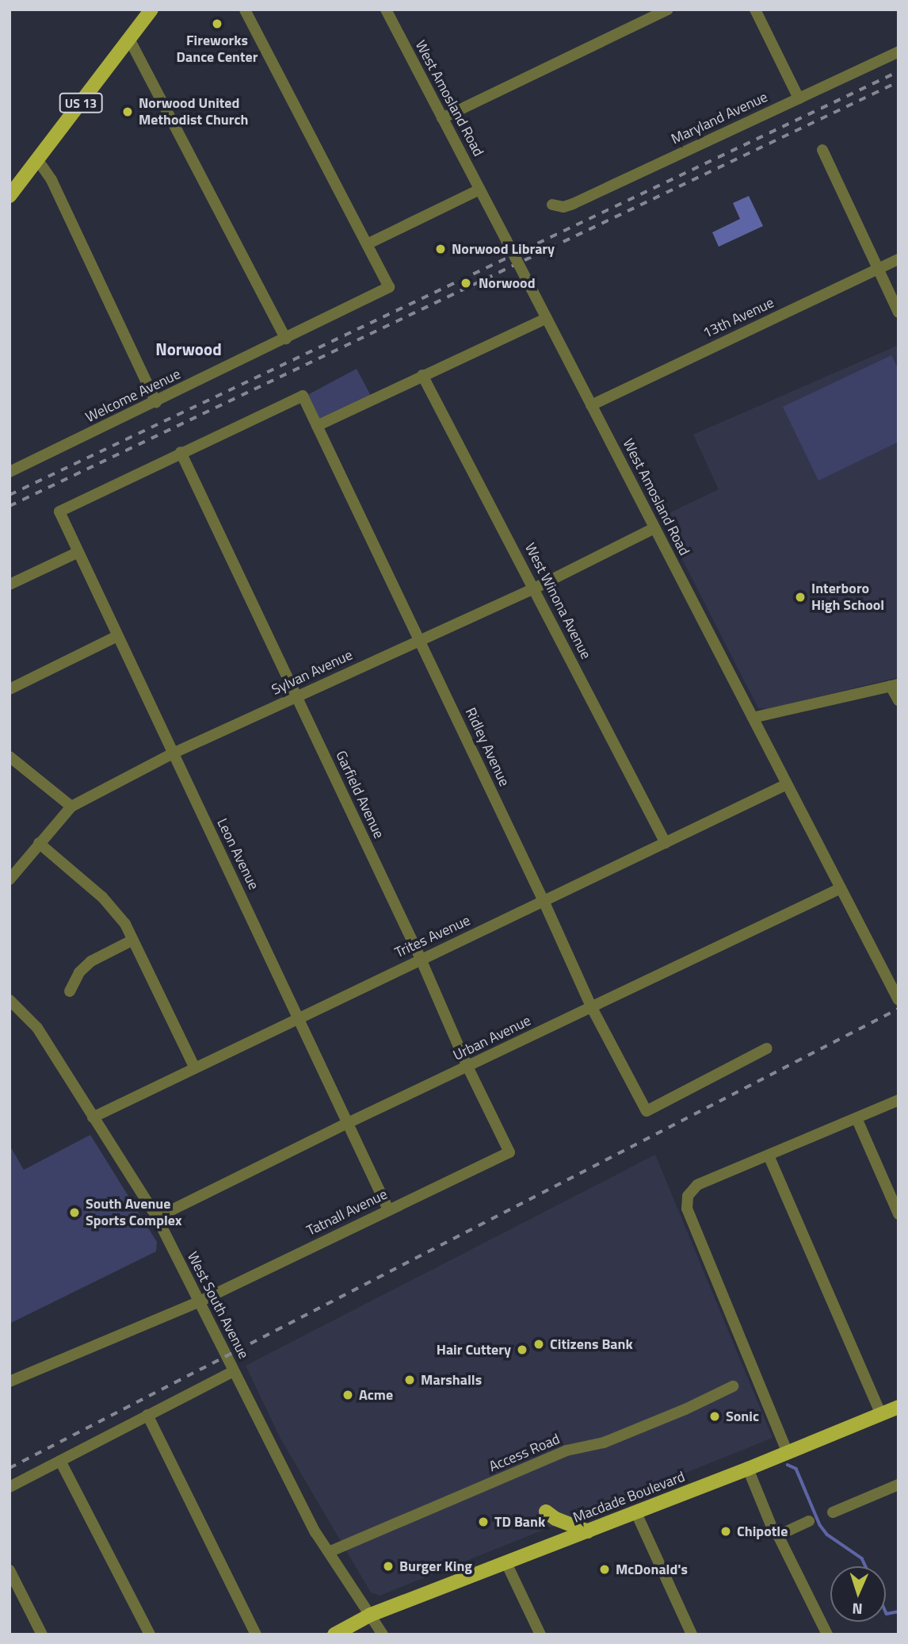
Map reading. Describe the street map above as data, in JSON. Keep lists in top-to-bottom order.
{
  "streets": {
    "main road": ["US 13", "Macdade Boulevard"],
    "street": [
      "West Amosland Road",
      "Maryland Avenue",
      "13th Avenue",
      "Welcome Avenue",
      "West Winona Avenue",
      "Sylvan Avenue",
      "Ridley Avenue",
      "Garfield Avenue",
      "Leon Avenue",
      "Trites Avenue",
      "Urban Avenue",
      "Tatnall Avenue",
      "West South Avenue",
      "Access Road"
    ]
  },
  "crossings": [
    ["West Amosland Road", "13th Avenue"],
    ["West Amosland Road", "Sylvan Avenue"],
    ["West Amosland Road", "Trites Avenue"],
    ["West Amosland Road", "Urban Avenue"],
    ["West Winona Avenue", "Sylvan Avenue"],
    ["West Winona Avenue", "Trites Avenue"],
    ["Sylvan Avenue", "Ridley Avenue"],
    ["Sylvan Avenue", "Garfield Avenue"],
    ["Sylvan Avenue", "Leon Avenue"],
    ["Ridley Avenue", "Garfield Avenue"],
    ["Ridley Avenue", "Leon Avenue"],
    ["Ridley Avenue", "Trites Avenue"],
    ["Ridley Avenue", "Urban Avenue"],
    ["Garfield Avenue", "Leon Avenue"],
    ["Garfield Avenue", "Trites Avenue"],
    ["Garfield Avenue", "Urban Avenue"],
    ["Garfield Avenue", "Tatnall Avenue"],
    ["Leon Avenue", "Trites Avenue"],
    ["Leon Avenue", "Urban Avenue"],
    ["Leon Avenue", "Tatnall Avenue"],
    ["Trites Avenue", "West South Avenue"],
    ["Urban Avenue", "West South Avenue"],
    ["Tatnall Avenue", "West South Avenue"],
    ["West South Avenue", "Access Road"],
    ["West South Avenue", "Macdade Boulevard"]
  ],
  "districts": ["Norwood"],
  "places": [
    "Fireworks Dance Center",
    "Norwood United Methodist Church",
    "Norwood Library",
    "Norwood",
    "Interboro High School",
    "South Avenue Sports Complex",
    "Citizens Bank",
    "Hair Cuttery",
    "Marshalls",
    "Acme",
    "Sonic",
    "TD Bank",
    "Chipotle",
    "Burger King",
    "McDonald's"
  ],
  "north": "bottom"
}
